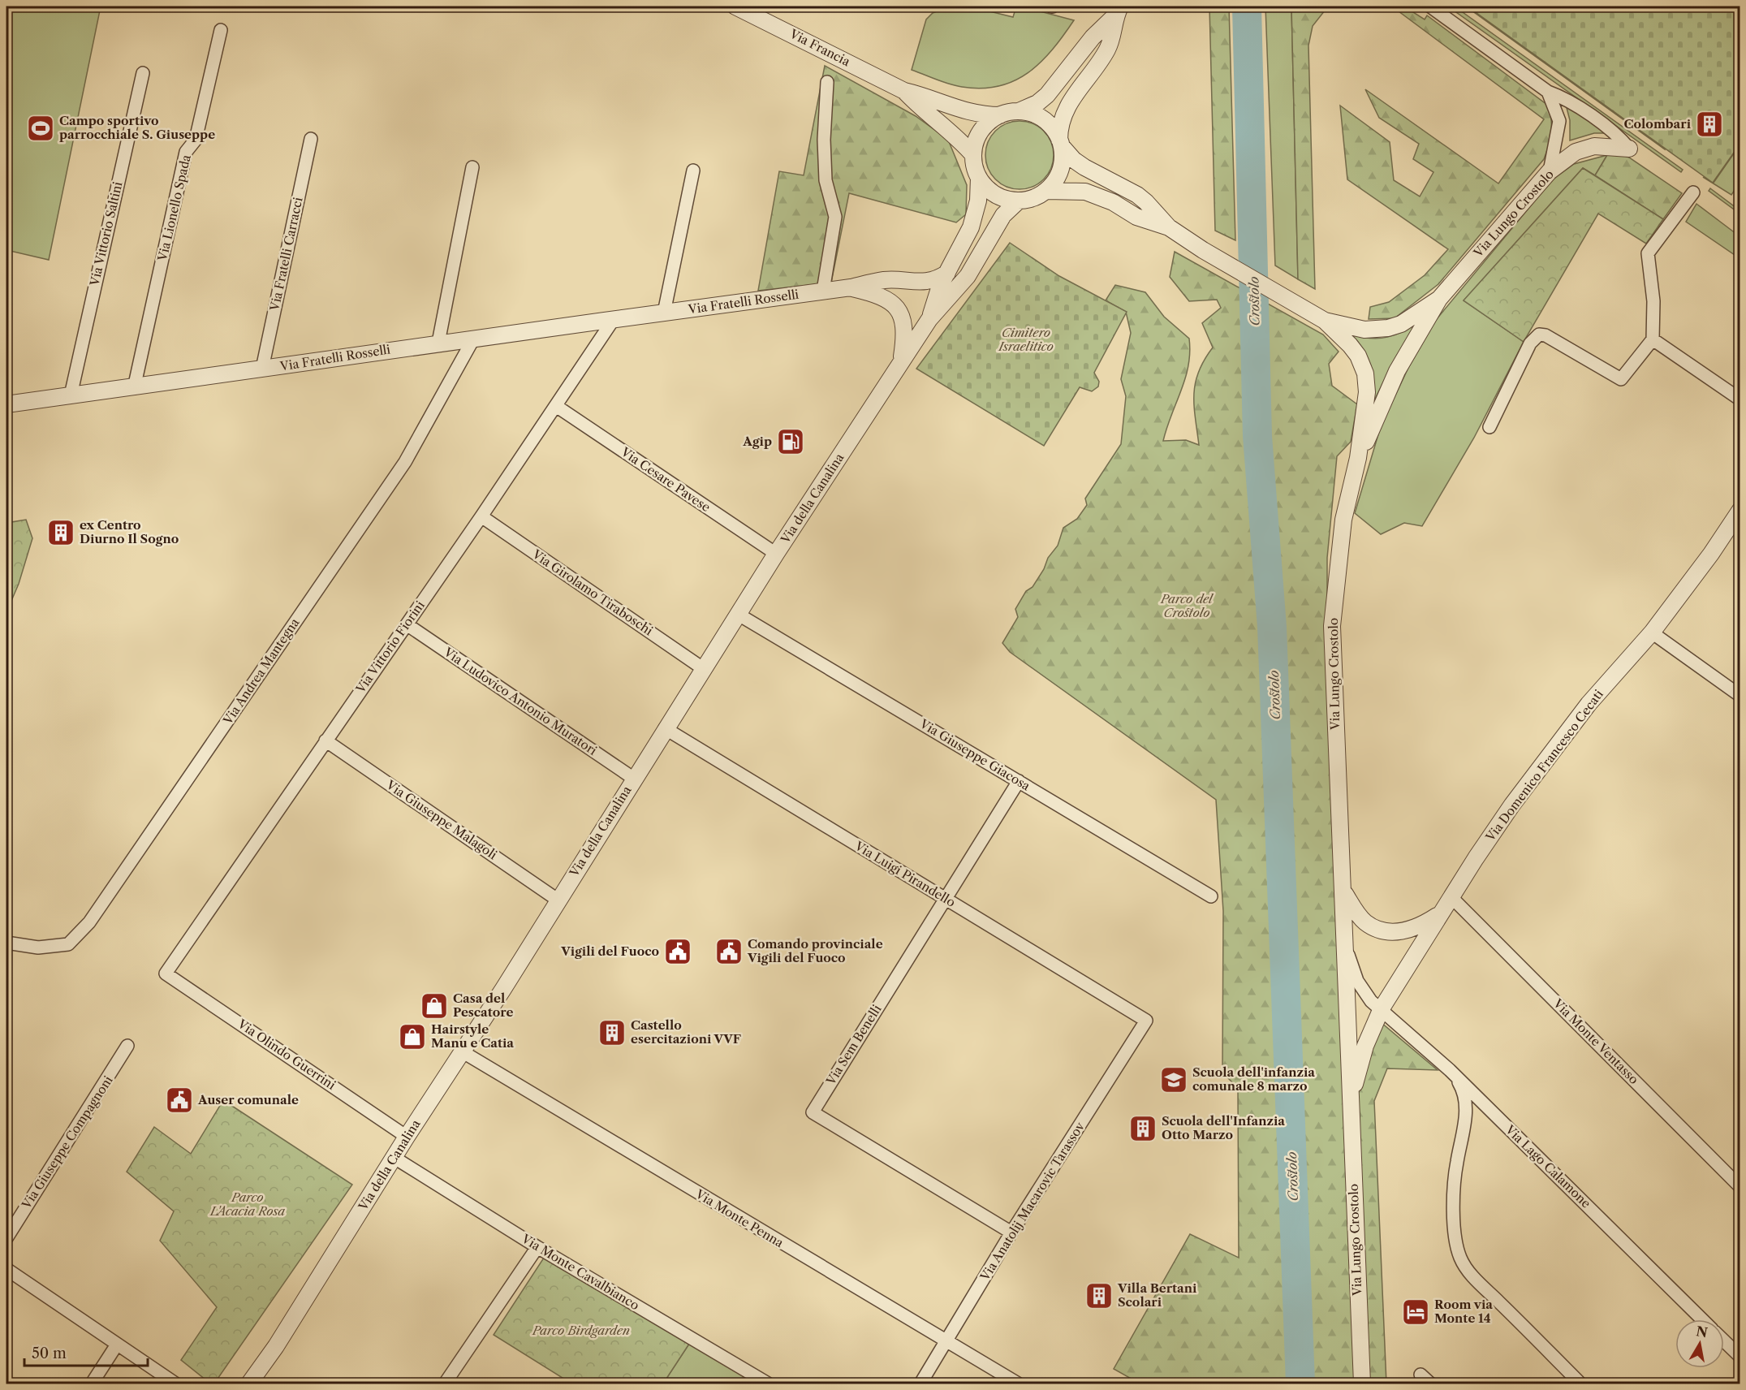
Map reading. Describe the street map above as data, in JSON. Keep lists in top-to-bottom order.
{
  "streets": {
    "street": [
      "Via Francia",
      "Via Lionello Spada",
      "Via Lungo Crostolo",
      "Via Vittorio Saltini",
      "Via Fratelli Carracci",
      "Via Fratelli Rosselli",
      "Via Cesare Pavese",
      "Via della Canalina",
      "Via Girolamo Tiraboschi",
      "Via Vittorio Fiorini",
      "Via Andrea Mantegna",
      "Via Ludovico Antonio Muratori",
      "Via Giuseppe Giacosa",
      "Via Domenico Francesco Cecati",
      "Via Giuseppe Malagoli",
      "Via Luigi Pirandello",
      "Via Monte Ventasso",
      "Via Sem Benelli",
      "Via Olindo Guerrini",
      "Via Giuseppe Compagnoni",
      "Via Lago Calamone",
      "Via Anatolij Macarovic Tarassov",
      "Via Monte Penna",
      "Via Monte Cavalbianco"
    ]
  },
  "crossings": [
    ["Via Francia", "Via Lungo Crostolo"],
    ["Via Francia", "Via della Canalina"],
    ["Via Lionello Spada", "Via Fratelli Rosselli"],
    ["Via Lungo Crostolo", "Via Domenico Francesco Cecati"],
    ["Via Lungo Crostolo", "Via Lago Calamone"],
    ["Via Vittorio Saltini", "Via Fratelli Rosselli"],
    ["Via Fratelli Carracci", "Via Fratelli Rosselli"],
    ["Via Fratelli Rosselli", "Via della Canalina"],
    ["Via Fratelli Rosselli", "Via Vittorio Fiorini"],
    ["Via Fratelli Rosselli", "Via Andrea Mantegna"],
    ["Via Cesare Pavese", "Via della Canalina"],
    ["Via Cesare Pavese", "Via Vittorio Fiorini"],
    ["Via della Canalina", "Via Girolamo Tiraboschi"],
    ["Via della Canalina", "Via Ludovico Antonio Muratori"],
    ["Via della Canalina", "Via Giuseppe Giacosa"],
    ["Via della Canalina", "Via Giuseppe Malagoli"],
    ["Via della Canalina", "Via Luigi Pirandello"],
    ["Via della Canalina", "Via Olindo Guerrini"],
    ["Via della Canalina", "Via Monte Penna"],
    ["Via della Canalina", "Via Monte Cavalbianco"],
    ["Via Girolamo Tiraboschi", "Via Vittorio Fiorini"],
    ["Via Vittorio Fiorini", "Via Ludovico Antonio Muratori"],
    ["Via Vittorio Fiorini", "Via Giuseppe Malagoli"],
    ["Via Vittorio Fiorini", "Via Olindo Guerrini"],
    ["Via Giuseppe Giacosa", "Via Sem Benelli"],
    ["Via Domenico Francesco Cecati", "Via Monte Ventasso"],
    ["Via Domenico Francesco Cecati", "Via Lago Calamone"],
    ["Via Luigi Pirandello", "Via Sem Benelli"],
    ["Via Luigi Pirandello", "Via Anatolij Macarovic Tarassov"],
    ["Via Sem Benelli", "Via Anatolij Macarovic Tarassov"],
    ["Via Anatolij Macarovic Tarassov", "Via Monte Penna"]
  ],
  "water": ["Crostolo"],
  "parks": [
    "Cimitero Israelitico",
    "Parco del Crostolo",
    "Parco L'Acacia Rosa",
    "Parco Birdgarden"
  ],
  "places": {
    "building": [
      "Colombari",
      "ex Centro Diurno Il Sogno",
      "Castello esercitazioni VVF",
      "Scuola dell'Infanzia Otto Marzo",
      "Villa Bertani Scolari"
    ],
    "sports": ["Campo sportivo parrocchiale S. Giuseppe"],
    "fuel station": ["Agip"],
    "public building": ["Vigili del Fuoco", "Comando provinciale Vigili del Fuoco", "Auser comunale"],
    "shop": ["Casa del Pescatore", "Hairstyle Manu e Catia"],
    "school or university": ["Scuola dell'infanzia comunale 8 marzo"],
    "hotel": ["Room via Monte 14"]
  },
  "scale_bar": "50 m",
  "north": "top"
}
